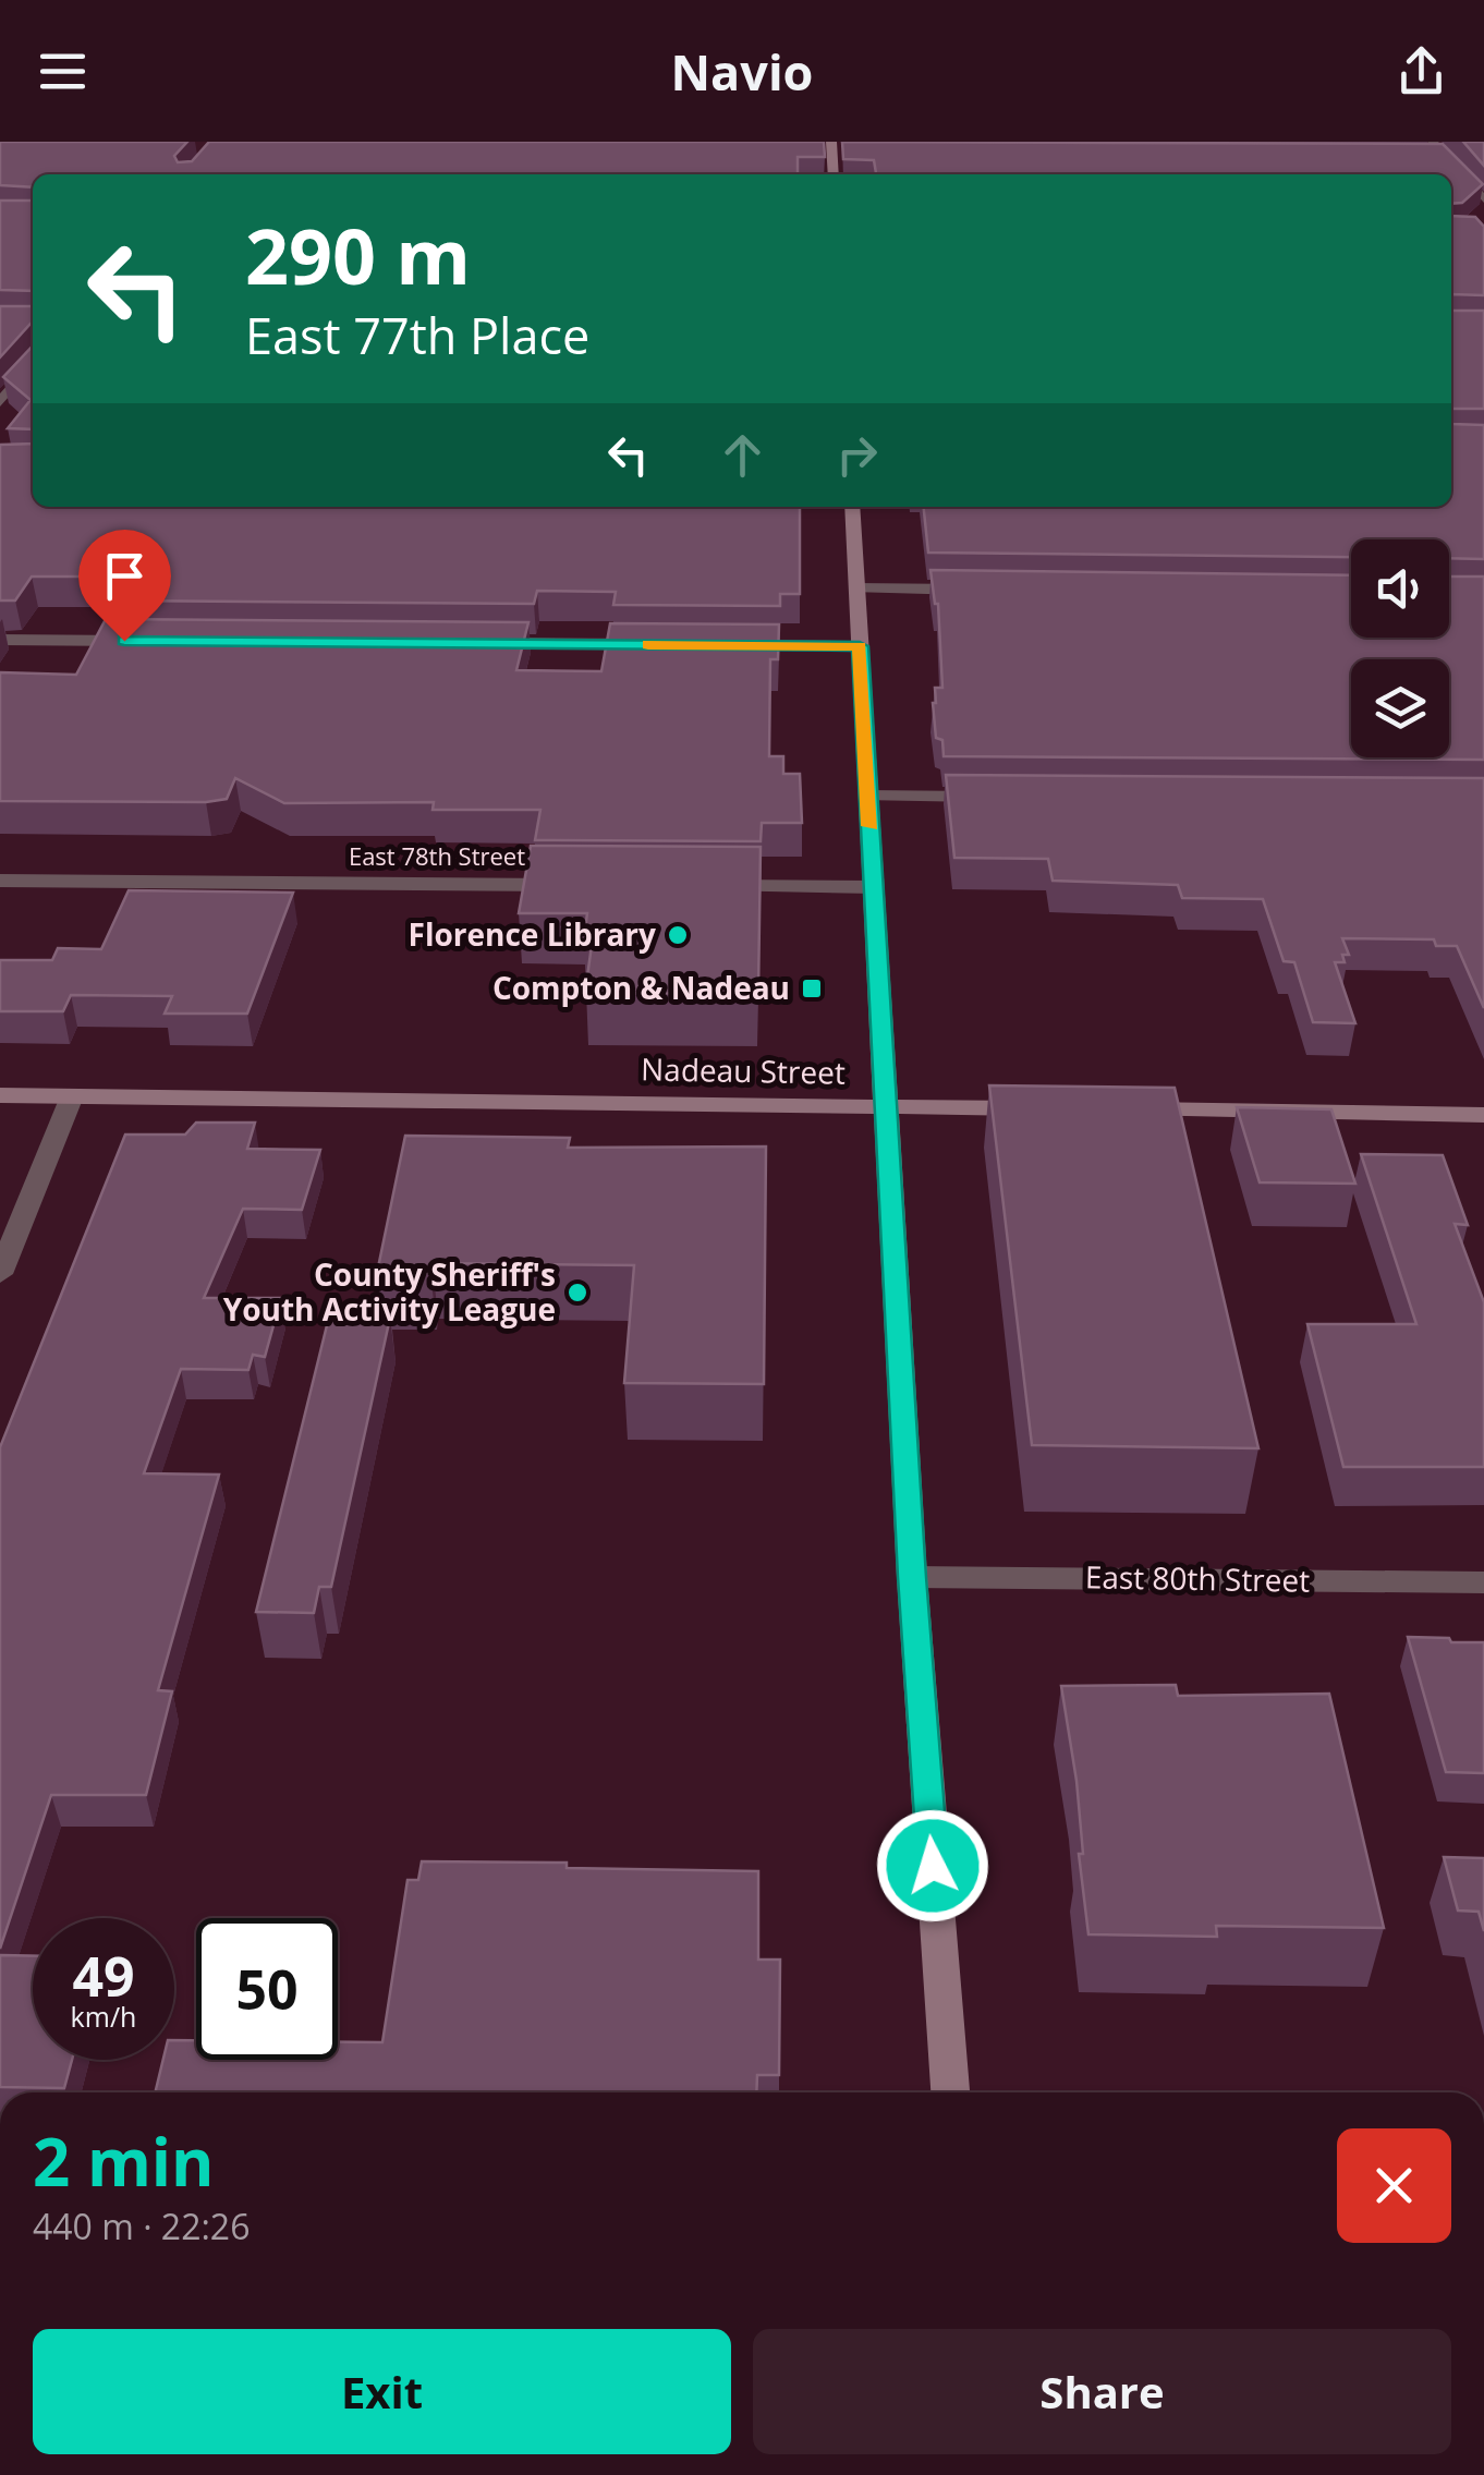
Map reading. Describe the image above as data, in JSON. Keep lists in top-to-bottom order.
{
  "streets": {
    "main road": ["Nadeau Street"],
    "street": ["East 78th Street", "East 80th Street"]
  },
  "places": {
    "other": ["Florence Library", "County Sheriff's Youth Activity League"],
    "transit": ["Compton & Nadeau"]
  },
  "page": {
    "header": "Navio",
    "turn": ["290 m", "East 77th Place"],
    "speed": "49 km/h",
    "limit": "50",
    "heading": ["2 min", "440 m · 22:26"],
    "buttons": ["Exit", "Share"]
  }
}
